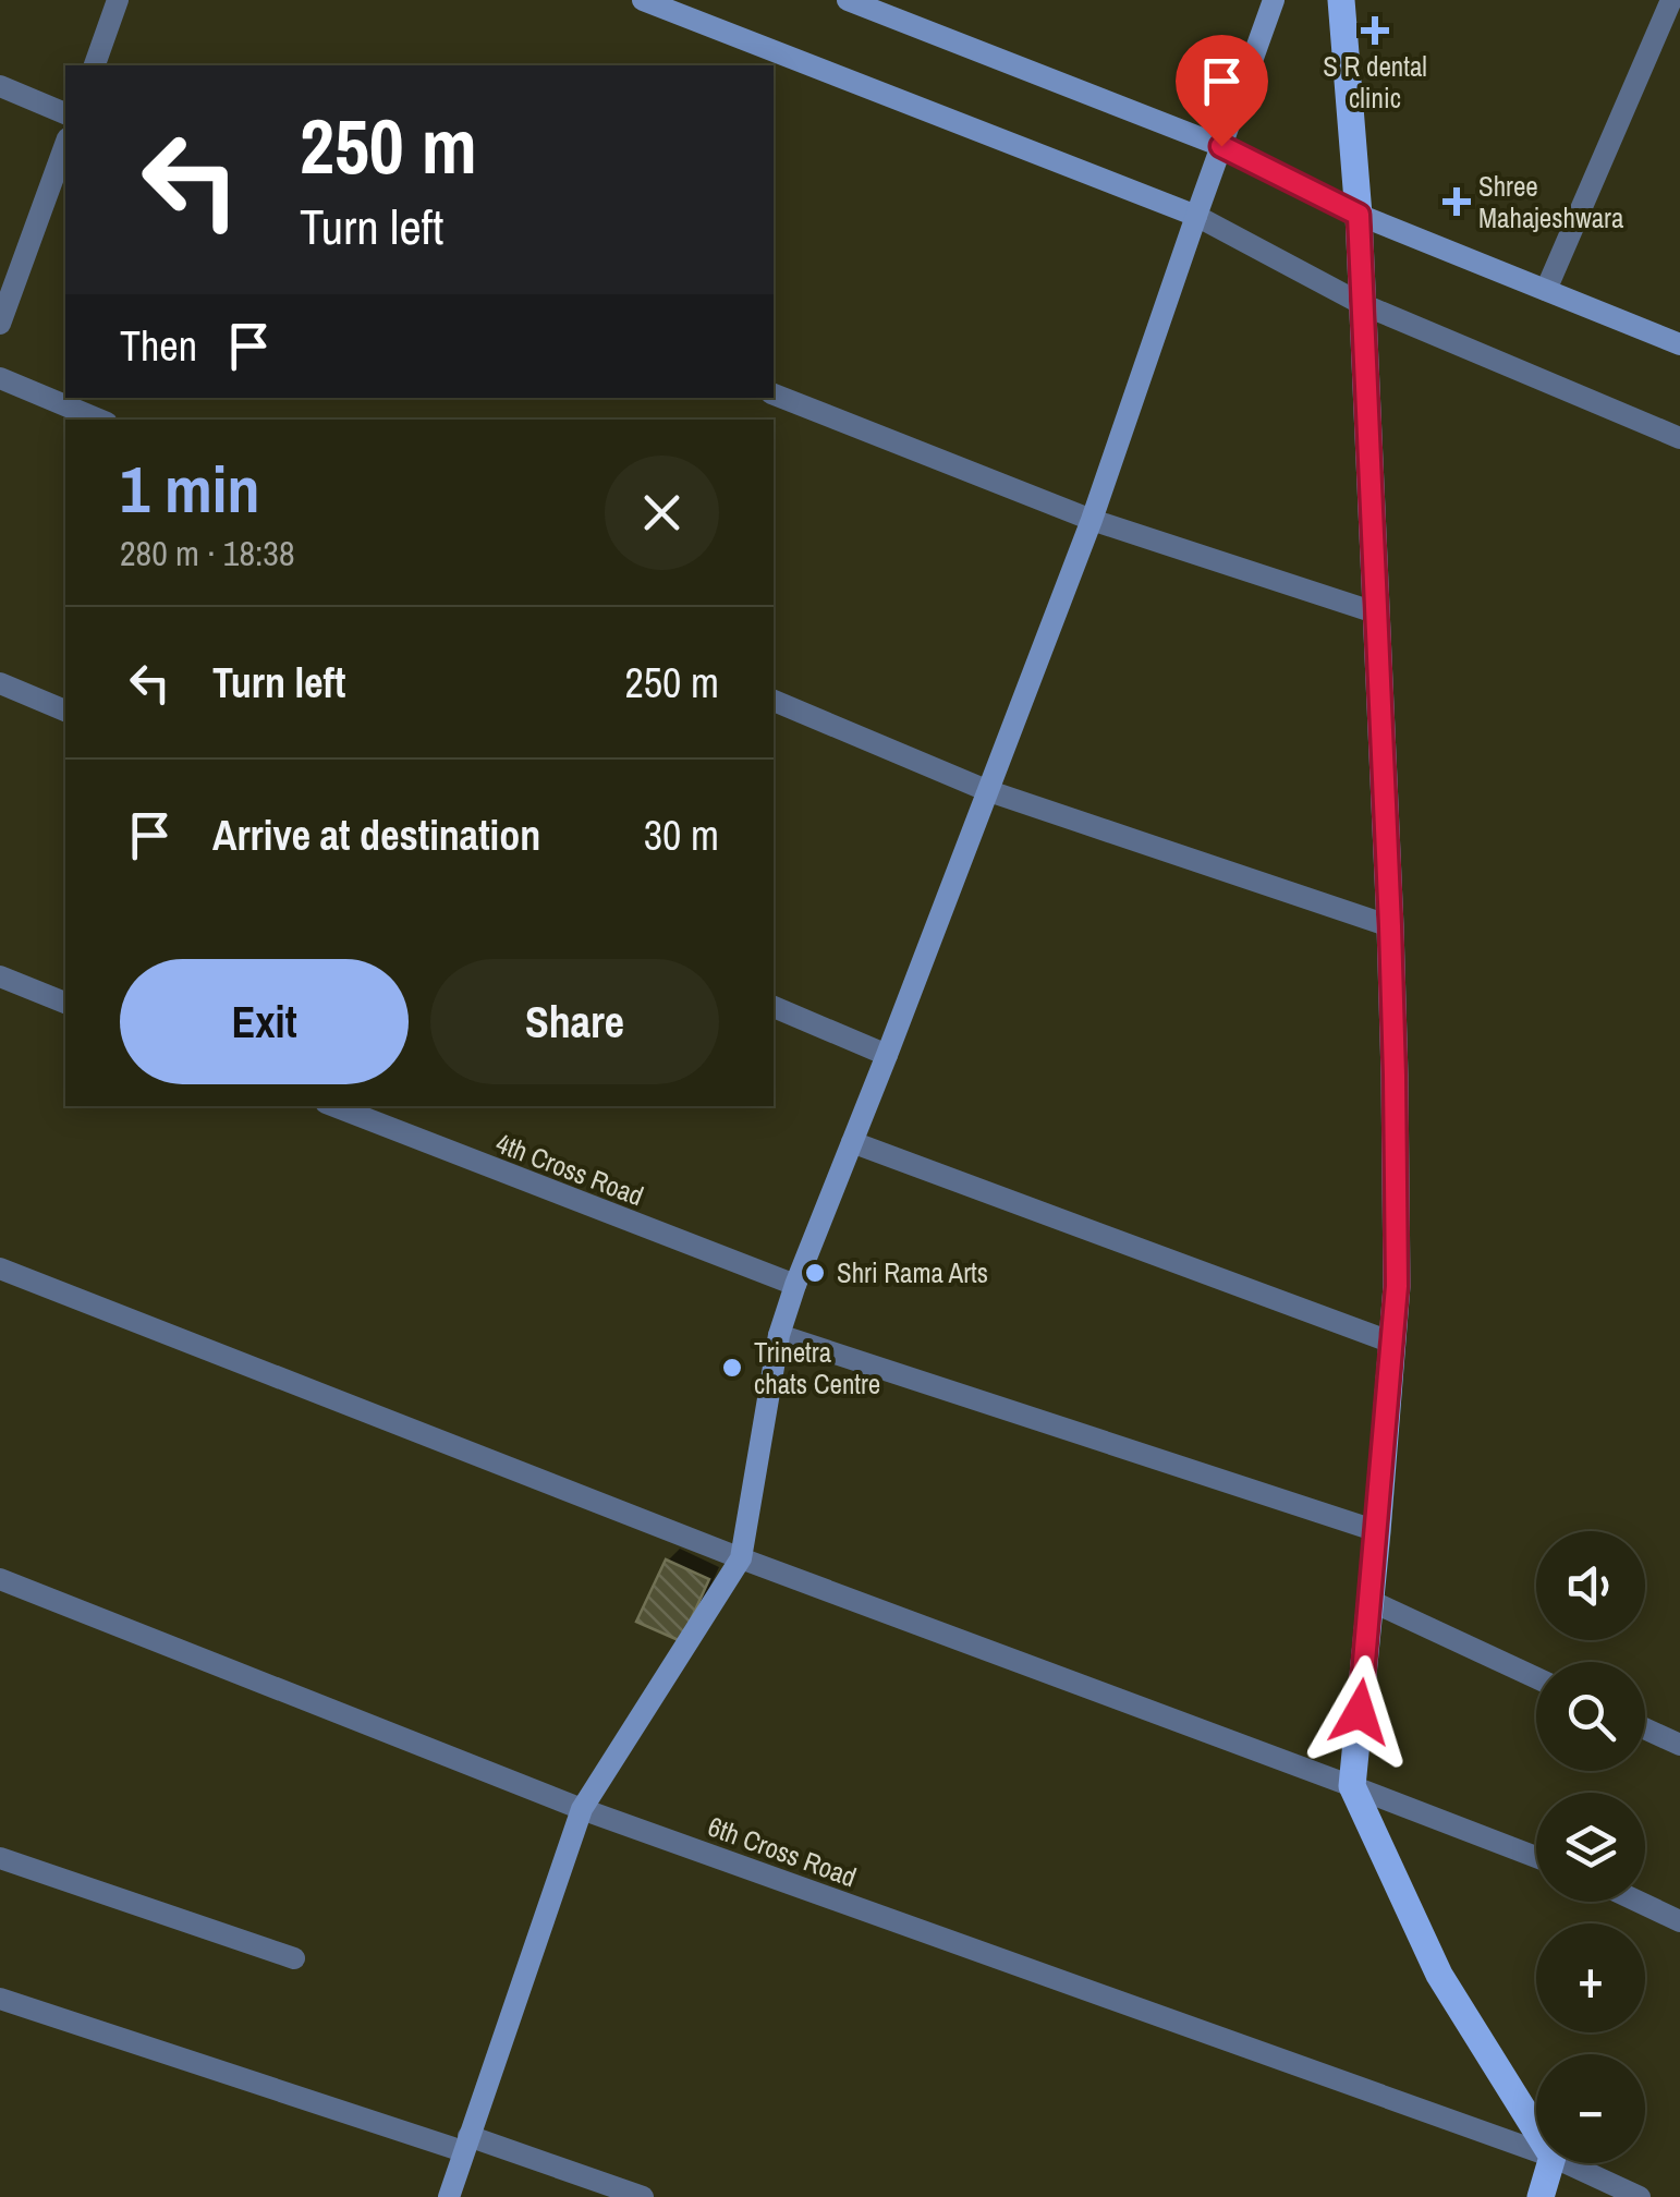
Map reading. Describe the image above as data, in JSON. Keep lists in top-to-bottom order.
{
  "streets": {
    "street": ["4th Cross Road", "6th Cross Road"]
  },
  "places": {
    "health": ["S R dental clinic", "Shree Mahajeshwara"],
    "other": ["Shri Rama Arts", "Trinetra chats Centre"]
  },
  "page": {
    "turn": ["250 m", "Turn left"],
    "then": "Then",
    "heading": ["1 min", "280 m · 18:38"],
    "list": [
      {
        "name": "Turn left",
        "value": "250 m"
      },
      {
        "name": "Arrive at destination",
        "value": "30 m"
      }
    ],
    "buttons": ["Exit", "Share"],
    "map_buttons": ["+", "−"]
  }
}
